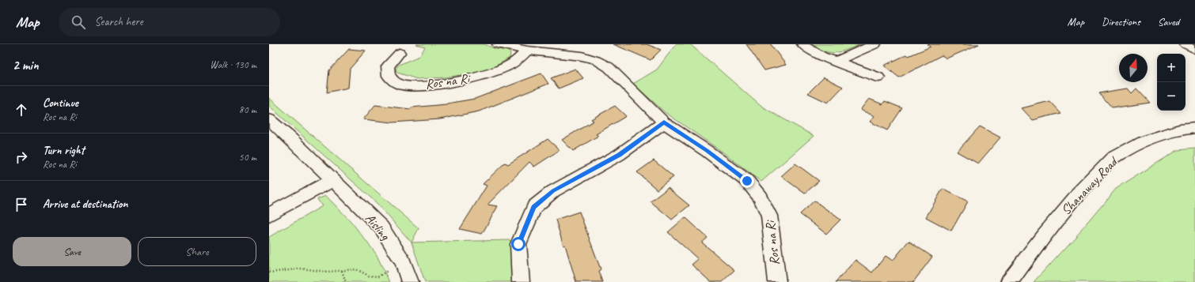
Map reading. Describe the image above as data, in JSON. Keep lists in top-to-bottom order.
{
  "streets": {
    "street": ["Ros na Ri", "Shanaway Road", "Aisling"]
  },
  "north": "top",
  "page": {
    "header": "Map",
    "search": "Search here",
    "nav": ["Map", "Directions", "Saved"],
    "heading": ["2 min", "Walk · 130 m"],
    "map_buttons": ["+", "−"],
    "list": [
      ["Continue", "Ros na Ri", "80 m"],
      ["Turn right", "Ros na Ri", "50 m"],
      "Arrive at destination"
    ],
    "buttons": ["Save", "Share"]
  }
}
